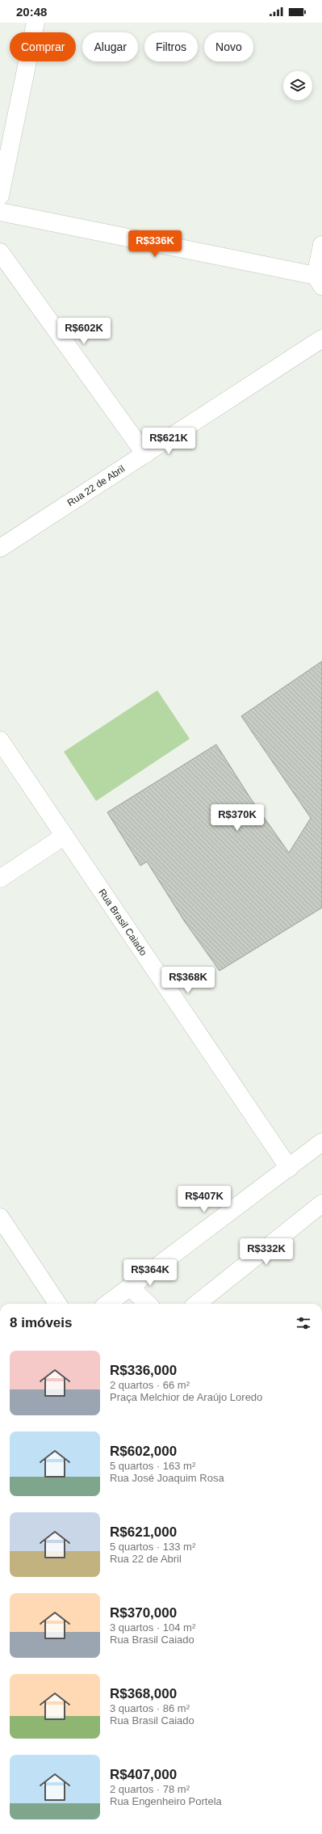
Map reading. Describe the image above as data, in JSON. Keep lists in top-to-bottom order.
{
  "streets": {
    "street": ["Rua 22 de Abril", "Rua Brasil Caiado"]
  },
  "page": {
    "status": "20:48",
    "chip": [
      "Comprar",
      "Alugar",
      "Filtros",
      "Novo"
    ],
    "price": [
      "R$336K",
      "R$602K",
      "R$621K",
      "R$370K",
      "R$368K",
      "R$407K",
      "R$332K",
      "R$364K"
    ],
    "heading": "8 imóveis",
    "list": [
      {
        "name": "R$336,000",
        "note": "2 quartos · 66 m² · Praça Melchior de Araújo Loredo"
      },
      {
        "name": "R$602,000",
        "note": "5 quartos · 163 m² · Rua José Joaquim Rosa"
      },
      {
        "name": "R$621,000",
        "note": "5 quartos · 133 m² · Rua 22 de Abril"
      },
      {
        "name": "R$370,000",
        "note": "3 quartos · 104 m² · Rua Brasil Caiado"
      },
      {
        "name": "R$368,000",
        "note": "3 quartos · 86 m² · Rua Brasil Caiado"
      },
      {
        "name": "R$407,000",
        "note": "2 quartos · 78 m² · Rua Engenheiro Portela"
      }
    ]
  }
}
